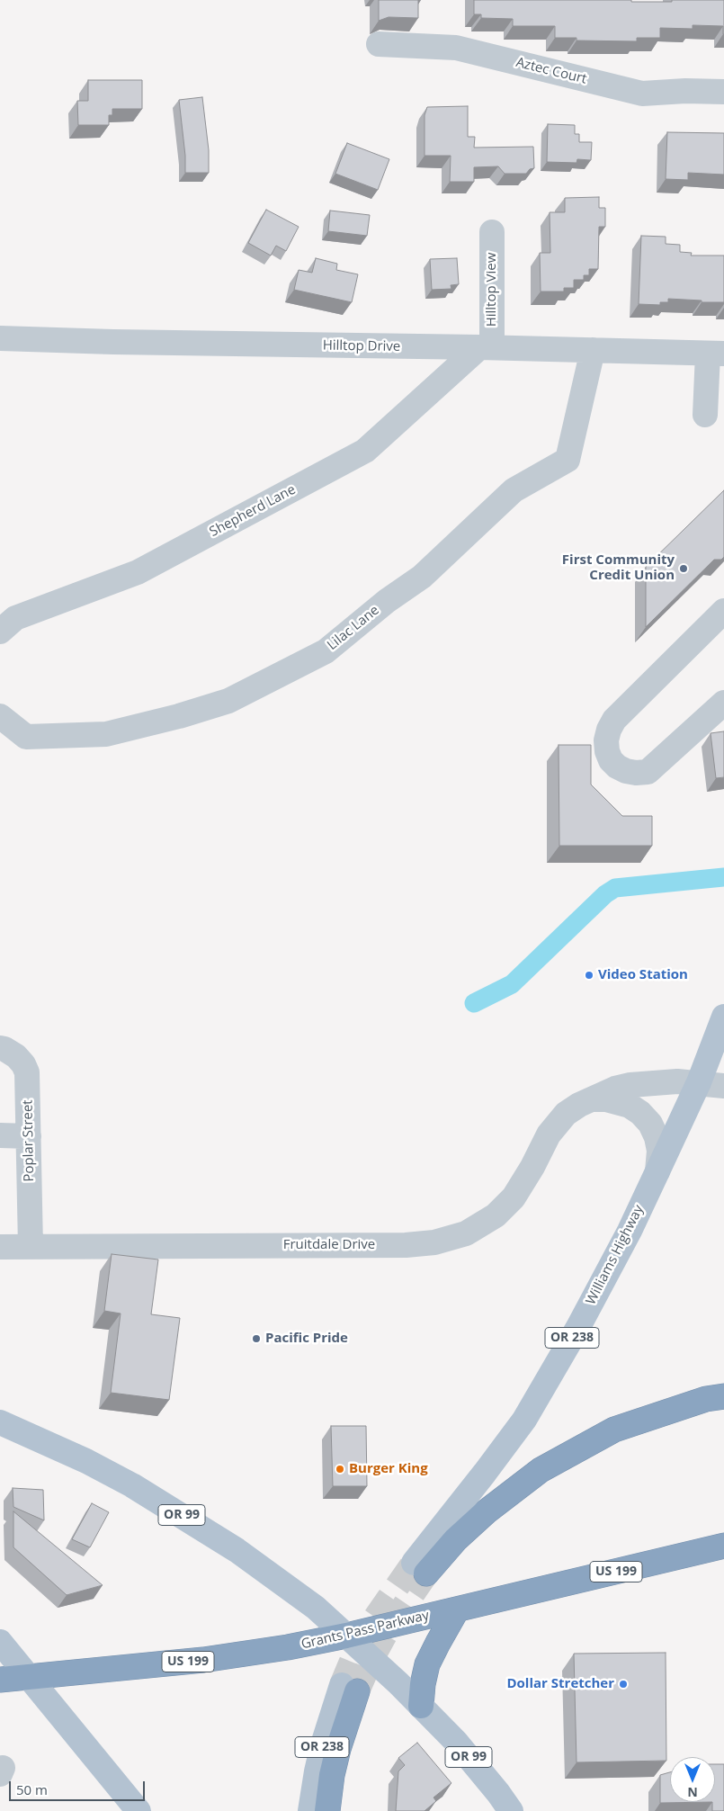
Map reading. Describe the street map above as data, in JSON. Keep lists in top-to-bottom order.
{
  "streets": {
    "highway": ["US 199", "Grants Pass Parkway"],
    "main road": ["Williams Highway", "OR 238", "OR 99"],
    "street": [
      "Aztec Court",
      "Hilltop View",
      "Hilltop Drive",
      "Shepherd Lane",
      "Lilac Lane",
      "Poplar Street",
      "Fruitdale Drive"
    ]
  },
  "crossings": [
    ["Hilltop View", "Hilltop Drive"],
    ["Hilltop View", "Shepherd Lane"],
    ["Hilltop Drive", "Shepherd Lane"],
    ["Hilltop Drive", "Lilac Lane"],
    ["Poplar Street", "Fruitdale Drive"],
    ["Fruitdale Drive", "Williams Highway"],
    ["OR 99", "Grants Pass Parkway"]
  ],
  "places": [
    "First Community Credit Union",
    "Video Station",
    "Pacific Pride",
    "Burger King",
    "Dollar Stretcher"
  ],
  "scale_bar": "50 m",
  "north": "bottom"
}
